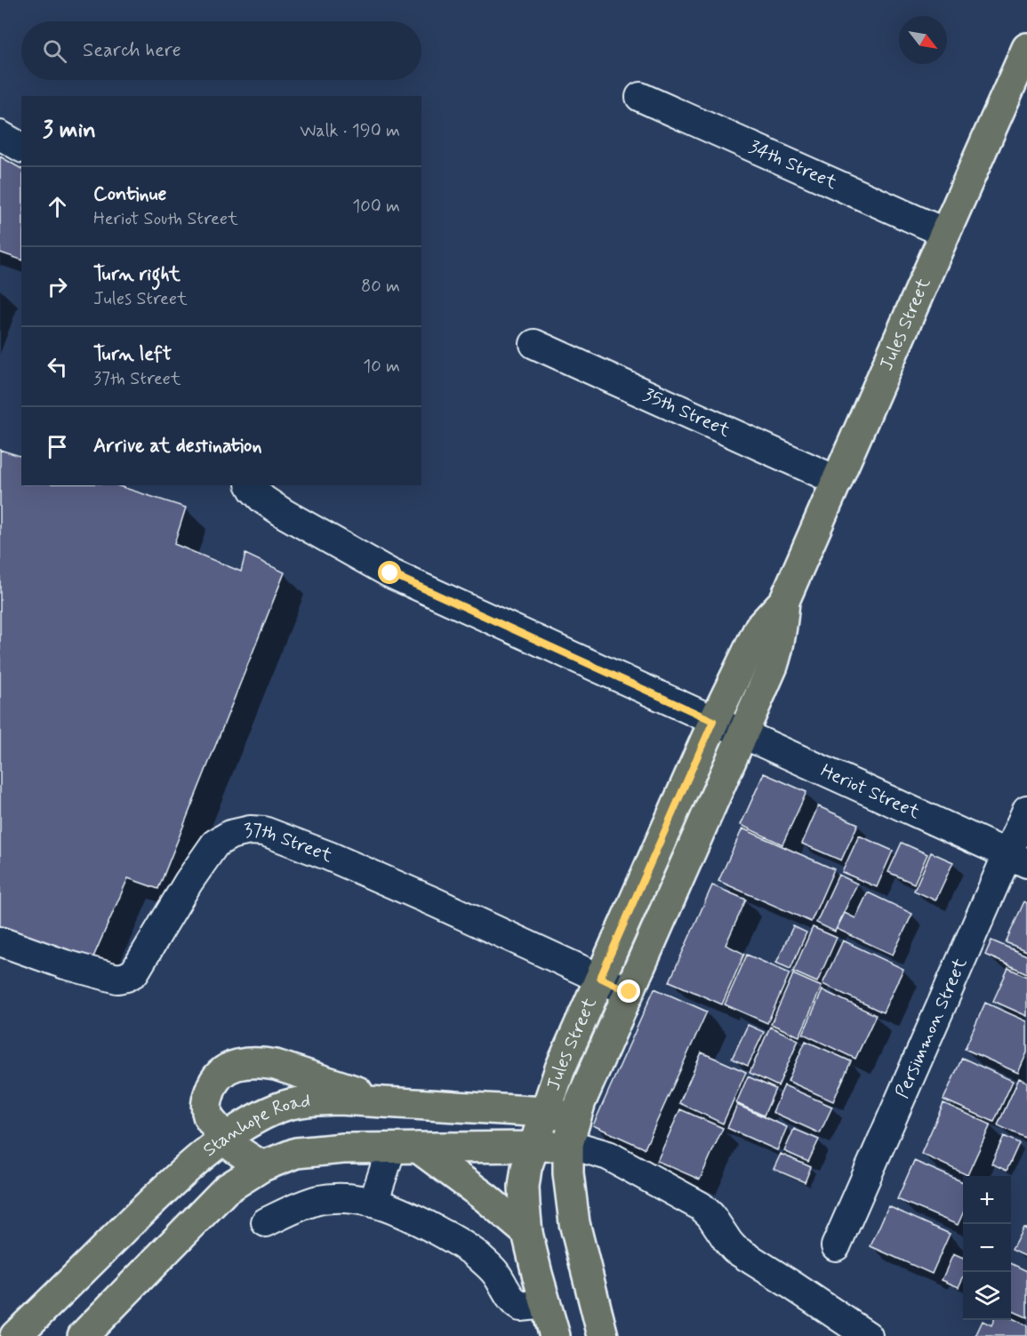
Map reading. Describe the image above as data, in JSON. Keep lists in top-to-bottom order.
{
  "streets": {
    "main road": ["Jules Street", "Stanhope Road"],
    "street": [
      "34th Street",
      "35th Street",
      "Heriot Street",
      "37th Street",
      "Persimmon Street"
    ]
  },
  "crossings": [
    ["34th Street", "Jules Street"],
    ["Jules Street", "35th Street"],
    ["Jules Street", "Heriot Street"],
    ["Jules Street", "37th Street"],
    ["Jules Street", "Stanhope Road"],
    ["Heriot Street", "Persimmon Street"]
  ],
  "north": "bottom right",
  "page": {
    "search": "Search here",
    "heading": ["3 min", "Walk · 190 m"],
    "list": [
      ["Continue", "Heriot South Street", "100 m"],
      ["Turn right", "Jules Street", "80 m"],
      ["Turn left", "37th Street", "10 m"],
      "Arrive at destination"
    ],
    "map_buttons": ["+", "−"]
  }
}
